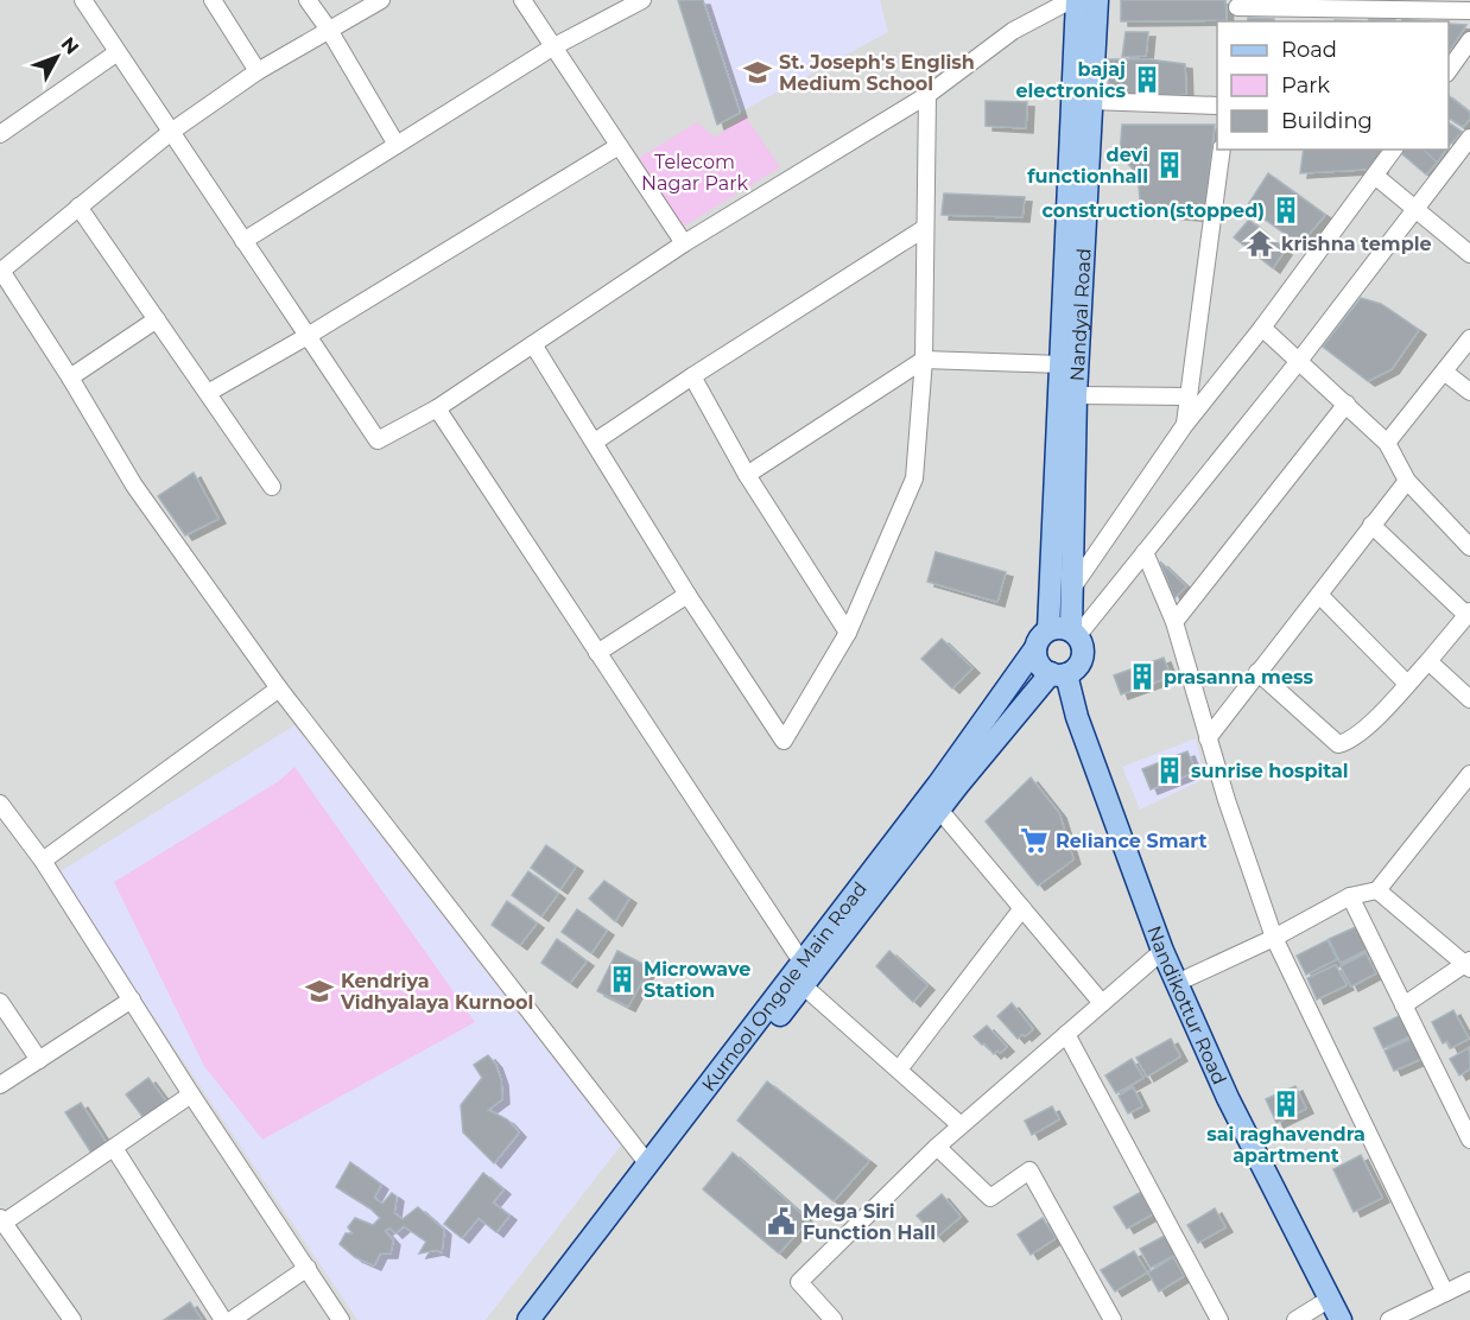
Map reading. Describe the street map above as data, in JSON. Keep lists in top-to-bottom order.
{
  "streets": {
    "main road": ["Nandyal Road", "Kurnool Ongole Main Road", "Nandikottur Road"]
  },
  "crossings": [
    ["Nandyal Road", "Kurnool Ongole Main Road"],
    ["Nandyal Road", "Nandikottur Road"],
    ["Kurnool Ongole Main Road", "Nandikottur Road"]
  ],
  "parks": ["Telecom Nagar Park"],
  "places": {
    "school or university": ["St. Joseph's English Medium School", "Kendriya Vidhyalaya Kurnool"],
    "building": [
      "bajaj electronics",
      "devi functionhall",
      "construction(stopped)",
      "prasanna mess",
      "sunrise hospital",
      "Microwave Station",
      "sai raghavendra apartment"
    ],
    "temple": ["krishna temple"],
    "supermarket": ["Reliance Smart"],
    "public building": ["Mega Siri Function Hall"]
  },
  "legend": ["Road", "Park", "Building"],
  "north": "top right"
}
